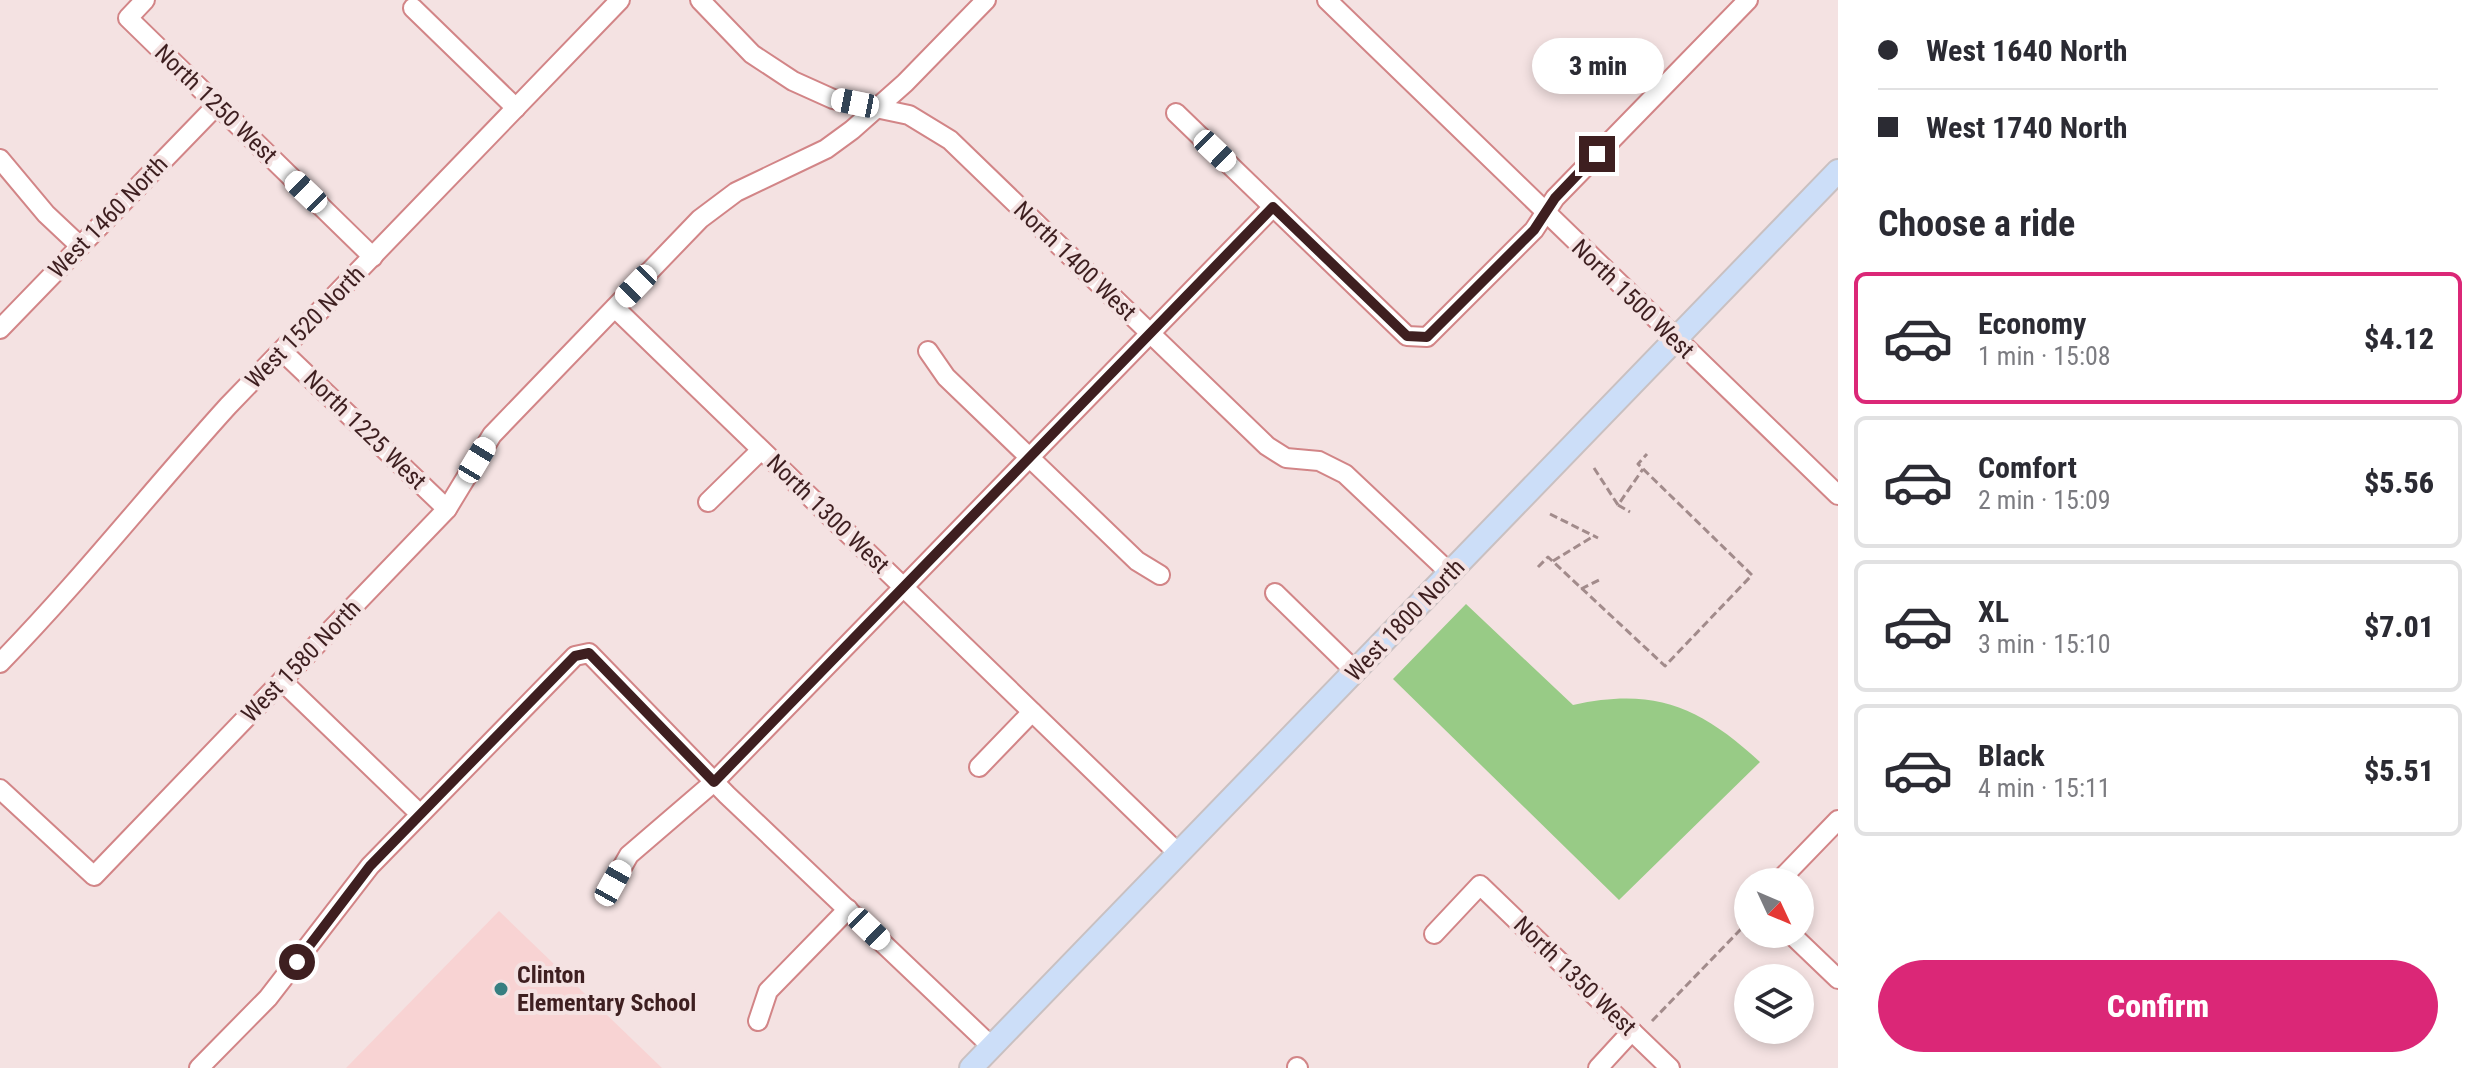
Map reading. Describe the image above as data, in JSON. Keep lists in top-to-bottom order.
{
  "streets": {
    "main road": ["West 1800 North"],
    "street": [
      "North 1250 West",
      "West 1460 North",
      "North 1400 West",
      "North 1500 West",
      "West 1520 North",
      "North 1225 West",
      "North 1300 West",
      "West 1580 North",
      "North 1350 West"
    ]
  },
  "crossings": [
    ["North 1250 West", "West 1460 North"],
    ["North 1250 West", "West 1520 North"],
    ["North 1400 West", "West 1800 North"],
    ["North 1400 West", "West 1580 North"],
    ["North 1500 West", "West 1800 North"],
    ["West 1520 North", "North 1225 West"],
    ["North 1225 West", "West 1580 North"],
    ["North 1300 West", "West 1800 North"],
    ["North 1300 West", "West 1580 North"]
  ],
  "places": ["Clinton Elementary School"],
  "north": "bottom right",
  "page": {
    "banner": ["West 1640 North", "West 1740 North"],
    "bubble": "3 min",
    "heading": "Choose a ride",
    "list": [
      {
        "name": "Economy",
        "note": "1 min · 15:08",
        "value": "$4.12"
      },
      {
        "name": "Comfort",
        "note": "2 min · 15:09",
        "value": "$5.56"
      },
      {
        "name": "XL",
        "note": "3 min · 15:10",
        "value": "$7.01"
      },
      {
        "name": "Black",
        "note": "4 min · 15:11",
        "value": "$5.51"
      }
    ],
    "buttons": "Confirm"
  }
}
